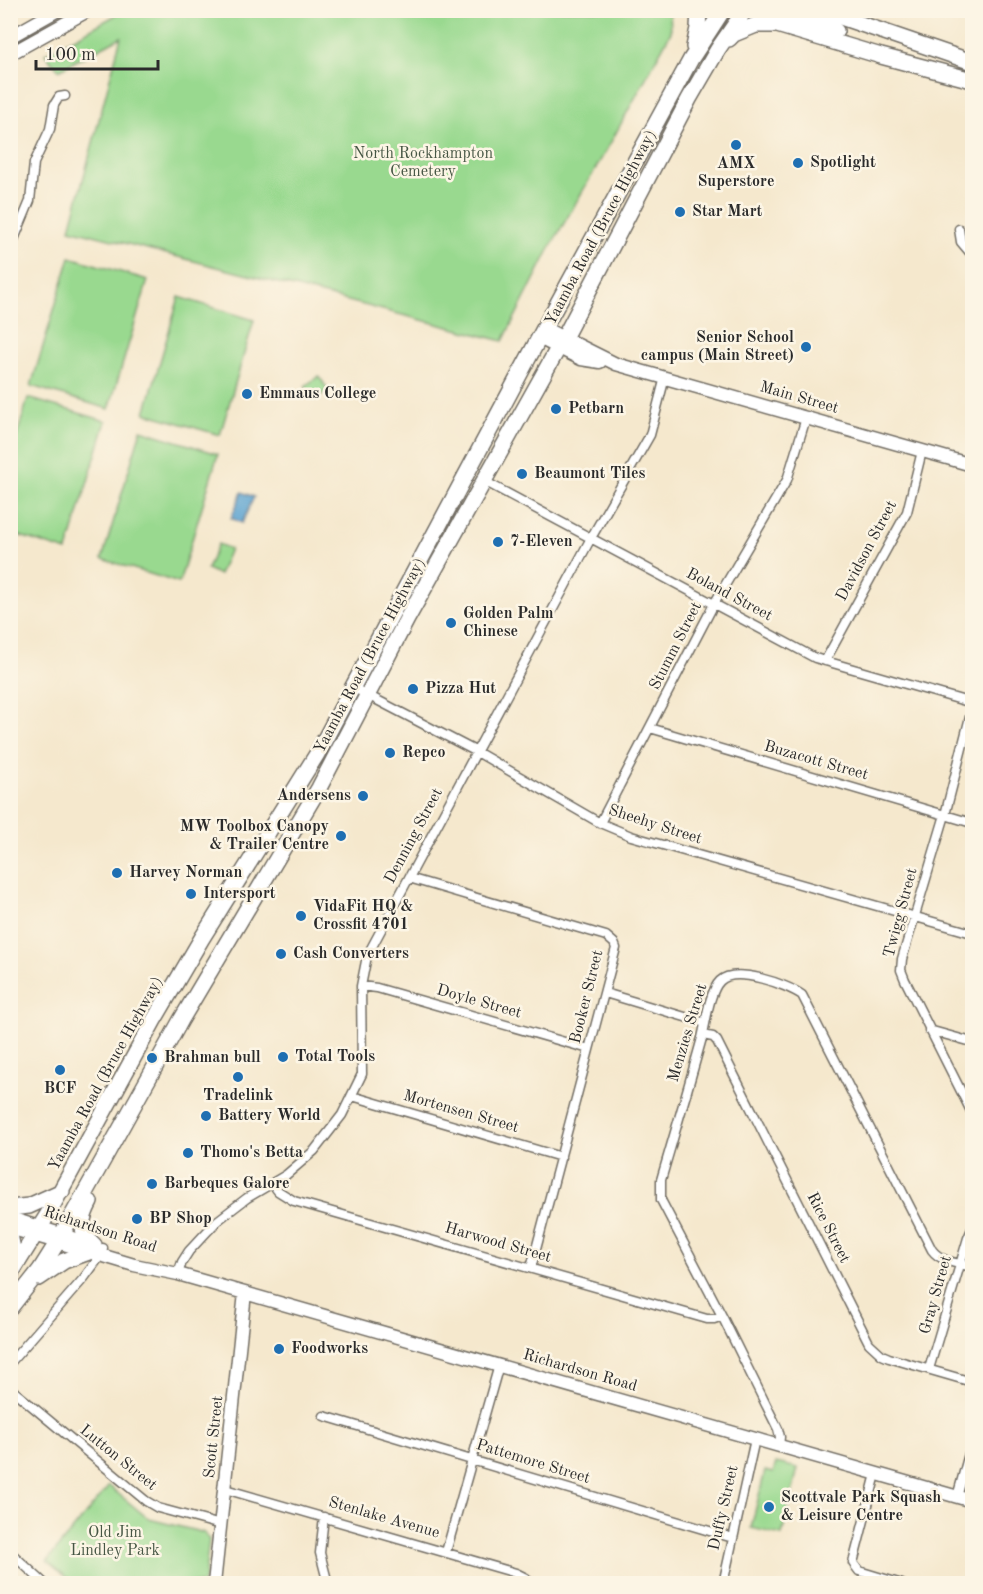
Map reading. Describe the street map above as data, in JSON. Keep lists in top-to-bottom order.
{
  "streets": {
    "highway": ["Yaamba Road (Bruce Highway)"],
    "main road": ["Main Street", "Richardson Road", "Scott Street"],
    "street": [
      "Davidson Street",
      "Boland Street",
      "Stumm Street",
      "Buzacott Street",
      "Sheehy Street",
      "Denning Street",
      "Twigg Street",
      "Booker Street",
      "Doyle Street",
      "Menzies Street",
      "Mortensen Street",
      "Rice Street",
      "Harwood Street",
      "Gray Street",
      "Lutton Street",
      "Pattemore Street",
      "Duffy Street",
      "Stenlake Avenue"
    ]
  },
  "crossings": [
    ["Yaamba Road (Bruce Highway)", "Main Street"],
    ["Yaamba Road (Bruce Highway)", "Boland Street"],
    ["Yaamba Road (Bruce Highway)", "Sheehy Street"],
    ["Yaamba Road (Bruce Highway)", "Richardson Road"],
    ["Main Street", "Davidson Street"],
    ["Main Street", "Stumm Street"],
    ["Main Street", "Denning Street"],
    ["Davidson Street", "Boland Street"],
    ["Boland Street", "Stumm Street"],
    ["Boland Street", "Denning Street"],
    ["Stumm Street", "Buzacott Street"],
    ["Stumm Street", "Sheehy Street"],
    ["Buzacott Street", "Twigg Street"],
    ["Sheehy Street", "Denning Street"],
    ["Sheehy Street", "Twigg Street"],
    ["Denning Street", "Booker Street"],
    ["Denning Street", "Doyle Street"],
    ["Denning Street", "Mortensen Street"],
    ["Denning Street", "Richardson Road"],
    ["Denning Street", "Harwood Street"],
    ["Booker Street", "Doyle Street"],
    ["Booker Street", "Mortensen Street"],
    ["Booker Street", "Harwood Street"],
    ["Menzies Street", "Rice Street"],
    ["Menzies Street", "Richardson Road"],
    ["Menzies Street", "Harwood Street"],
    ["Menzies Street", "Gray Street"],
    ["Rice Street", "Gray Street"],
    ["Richardson Road", "Scott Street"],
    ["Richardson Road", "Duffy Street"],
    ["Scott Street", "Lutton Street"],
    ["Scott Street", "Stenlake Avenue"],
    ["Pattemore Street", "Duffy Street"]
  ],
  "parks": ["North Rockhampton Cemetery", "Old Jim Lindley Park"],
  "places": [
    "AMX Superstore",
    "Spotlight",
    "Star Mart",
    "Senior School campus (Main Street)",
    "Emmaus College",
    "Petbarn",
    "Beaumont Tiles",
    "7-Eleven",
    "Golden Palm Chinese",
    "Pizza Hut",
    "Repco",
    "Andersens",
    "MW Toolbox Canopy & Trailer Centre",
    "Harvey Norman",
    "Intersport",
    "VidaFit HQ & Crossfit 4701",
    "Cash Converters",
    "Total Tools",
    "Brahman bull",
    "BCF",
    "Tradelink",
    "Battery World",
    "Thomo's Betta",
    "Barbeques Galore",
    "BP Shop",
    "Foodworks",
    "Scottvale Park Squash & Leisure Centre"
  ],
  "scale_bar": "100 m"
}
